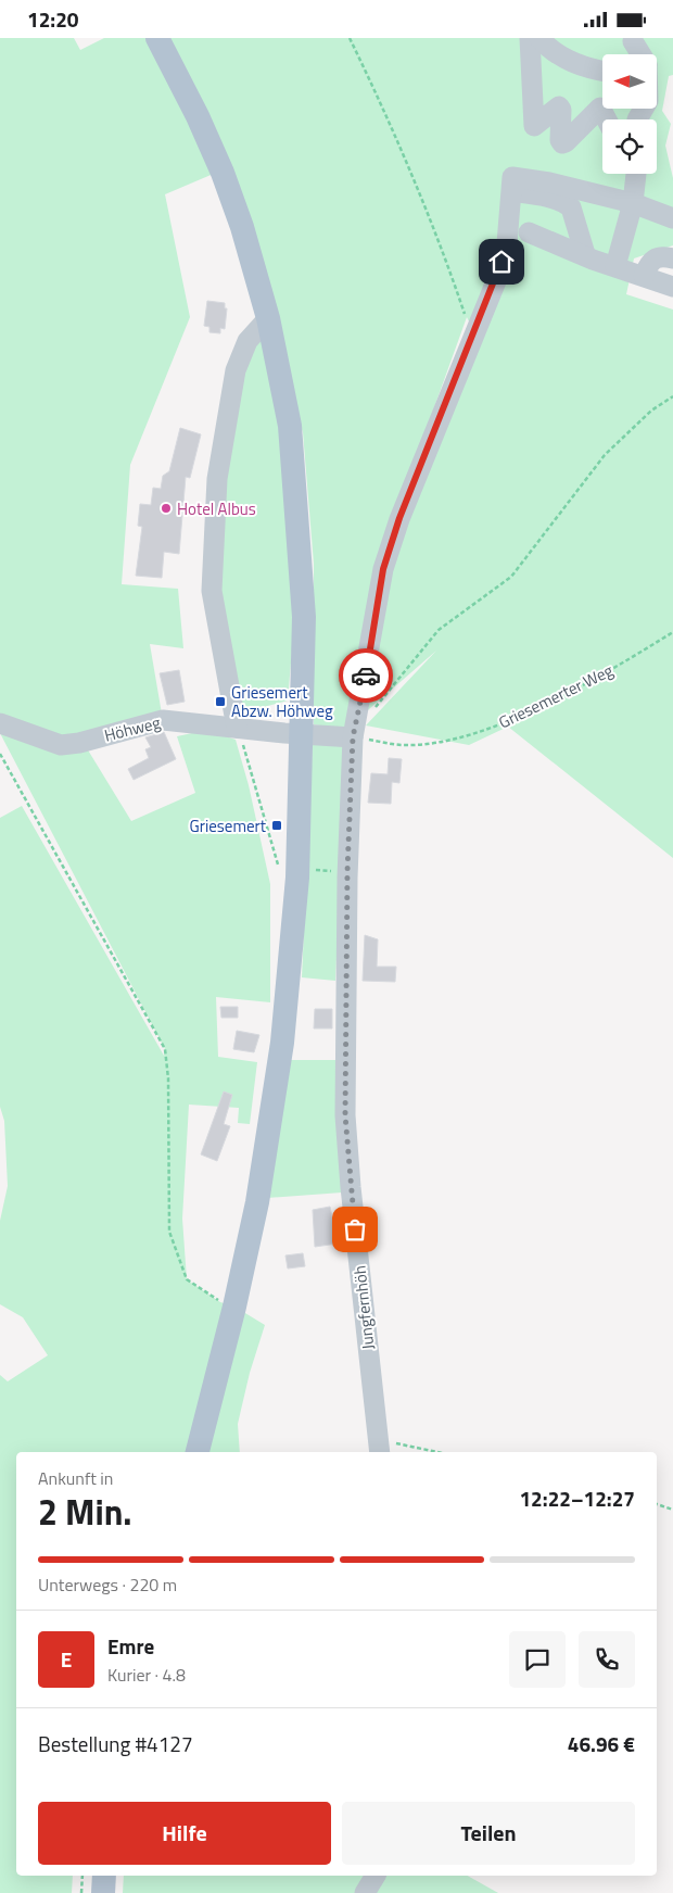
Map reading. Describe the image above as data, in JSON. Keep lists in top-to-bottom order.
{
  "streets": {
    "street": ["Höhweg", "Jungfernhöh"],
    "path": ["Griesemerter Weg"]
  },
  "crossings": [
    ["Griesemerter Weg", "Jungfernhöh"]
  ],
  "places": {
    "other": ["Hotel Albus"],
    "transit": ["Griesemert Abzw. Höhweg", "Griesemert"]
  },
  "north": "left",
  "page": {
    "status": "12:20",
    "heading": ["2 Min.", "Ankunft in", "12:22–12:27"],
    "panel": [
      "Emre",
      "Kurier · 4.8",
      "Bestellung #4127",
      "46.96 €"
    ],
    "bar": "Unterwegs · 220 m",
    "round": "E",
    "buttons": ["Hilfe", "Teilen"]
  }
}
